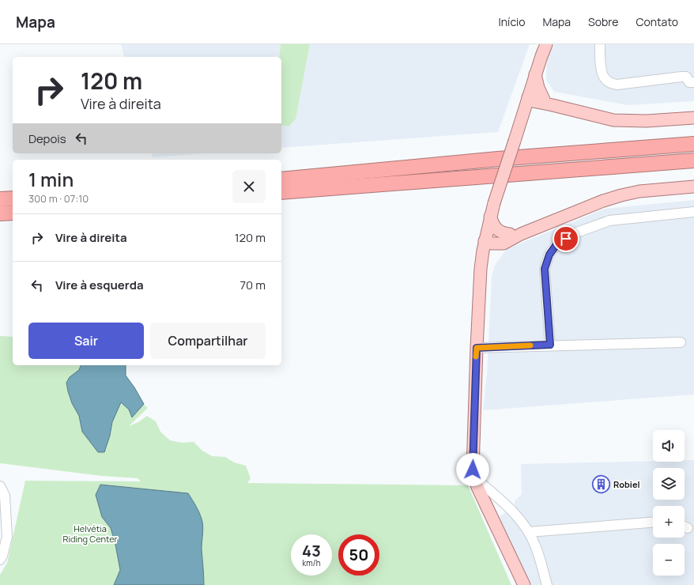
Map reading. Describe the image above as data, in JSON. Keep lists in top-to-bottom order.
{
  "parks": ["Helvétia Riding Center"],
  "places": {
    "building": ["Robiel"]
  },
  "page": {
    "header": "Mapa",
    "nav": [
      "Início",
      "Mapa",
      "Sobre",
      "Contato"
    ],
    "turn": ["120 m", "Vire à direita"],
    "then": "Depois",
    "heading": ["1 min", "300 m · 07:10"],
    "list": [
      {
        "name": "Vire à direita",
        "value": "120 m"
      },
      {
        "name": "Vire à esquerda",
        "value": "70 m"
      }
    ],
    "buttons": ["Sair", "Compartilhar"],
    "map_buttons": ["+", "−"],
    "speed": "43 km/h",
    "limit": "50"
  }
}
